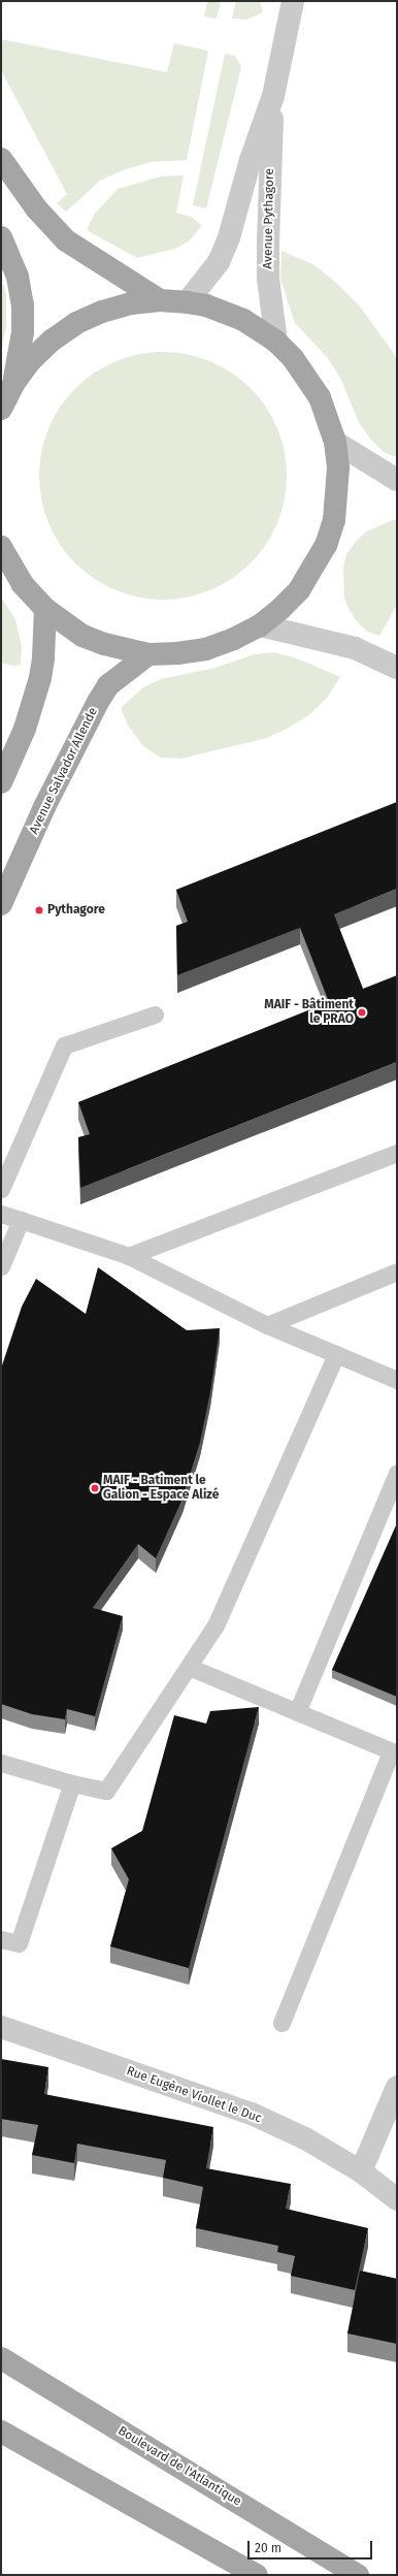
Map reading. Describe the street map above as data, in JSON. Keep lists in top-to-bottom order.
{
  "streets": {
    "main road": ["Avenue Salvador Allende", "Boulevard de l'Atlantique"],
    "street": ["Avenue Pythagore", "Rue Eugène Viollet le Duc"]
  },
  "places": ["Pythagore", "MAIF - Bâtiment le PRAO", "MAIF - Batiment le Galion - Espace Alizé"],
  "scale_bar": "20 m"
}
